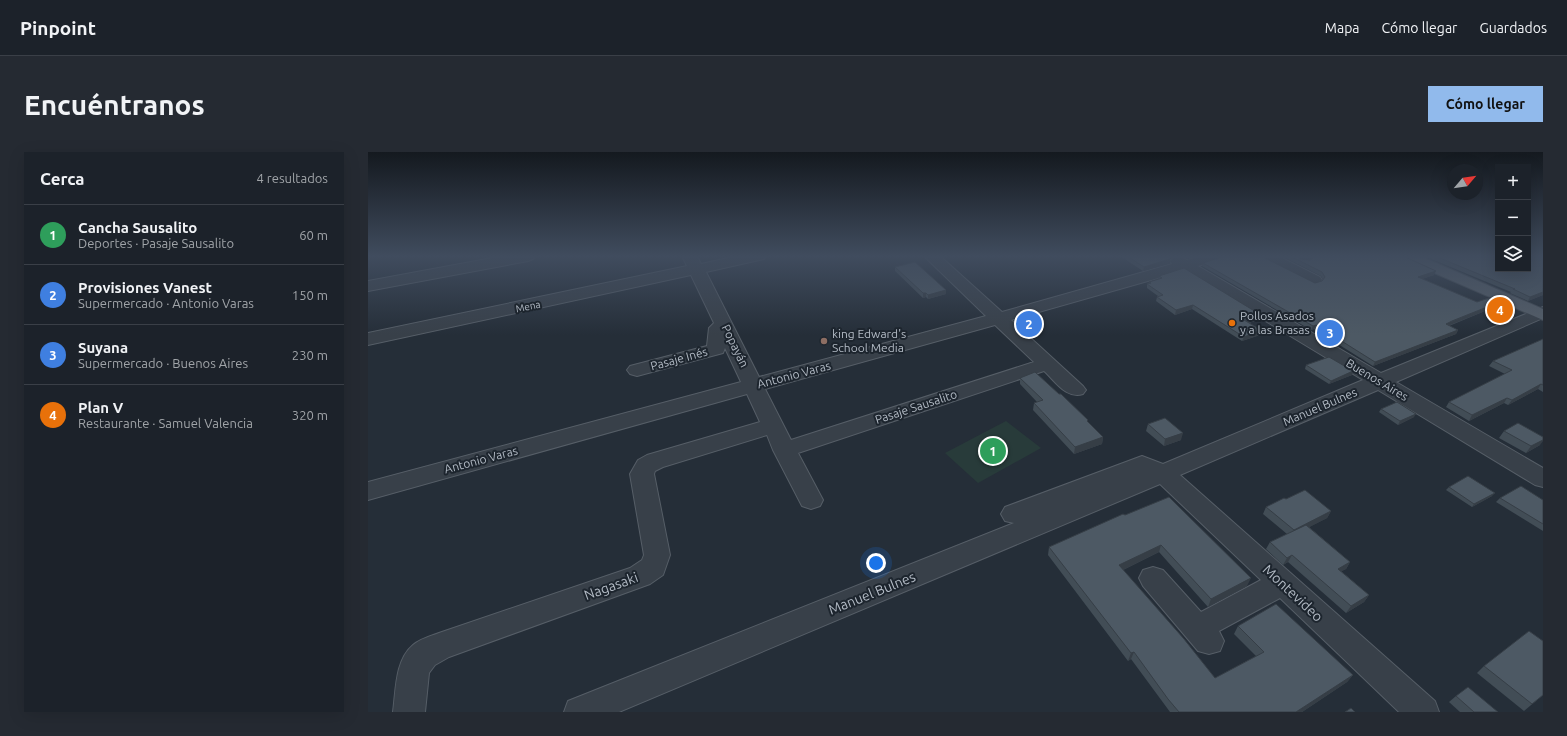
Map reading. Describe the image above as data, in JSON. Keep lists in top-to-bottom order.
{
  "streets": {
    "street": [
      "Mena",
      "Popayán",
      "Pasaje Inés",
      "Antonio Varas",
      "Buenos Aires",
      "Pasaje Sausalito",
      "Manuel Bulnes",
      "Nagasaki",
      "Montevideo"
    ]
  },
  "crossings": [
    ["Popayán", "Pasaje Inés"],
    ["Popayán", "Antonio Varas"],
    ["Popayán", "Pasaje Sausalito"],
    ["Popayán", "Nagasaki"],
    ["Buenos Aires", "Manuel Bulnes"],
    ["Manuel Bulnes", "Montevideo"]
  ],
  "places": ["Pollos Asados y a las Brasas", "king Edward's School Media"],
  "north": "top right",
  "page": {
    "header": "Pinpoint",
    "nav": ["Mapa", "Cómo llegar", "Guardados"],
    "buttons": "Cómo llegar",
    "title": "Encuéntranos",
    "heading": ["Cerca", "4 resultados"],
    "map_buttons": ["+", "−"],
    "list": [
      {
        "mark": "1",
        "name": "Cancha Sausalito",
        "note": "Deportes · Pasaje Sausalito",
        "value": "60 m"
      },
      {
        "mark": "2",
        "name": "Provisiones Vanest",
        "note": "Supermercado · Antonio Varas",
        "value": "150 m"
      },
      {
        "mark": "3",
        "name": "Suyana",
        "note": "Supermercado · Buenos Aires",
        "value": "230 m"
      },
      {
        "mark": "4",
        "name": "Plan V",
        "note": "Restaurante · Samuel Valencia",
        "value": "320 m"
      }
    ],
    "pins": [
      "4",
      "2",
      "3",
      "1"
    ]
  }
}
